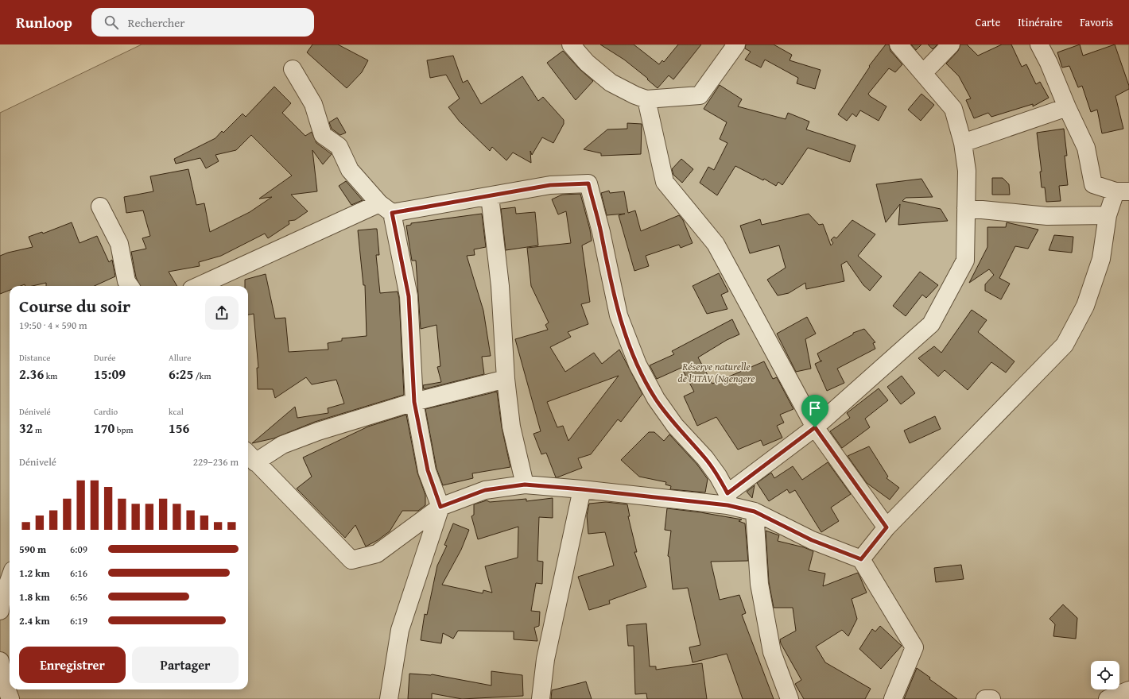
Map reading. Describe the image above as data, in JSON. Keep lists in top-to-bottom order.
{
  "parks": ["Réserve naturelle de l'ITAV (Ngengere"],
  "page": {
    "header": "Runloop",
    "search": "Rechercher",
    "nav": ["Carte", "Itinéraire", "Favoris"],
    "heading": ["Course du soir", "19:50 · 4 × 590 m"],
    "stats": [
      ["Distance", "2.36 km"],
      ["Durée", "15:09"],
      ["Allure", "6:25 /km"],
      ["Dénivelé", "32 m"],
      ["Cardio", "170 bpm"],
      ["kcal", "156"]
    ],
    "chart": ["Dénivelé", "229–236 m"],
    "list": [
      {
        "name": "590 m",
        "note": "6:09"
      },
      {
        "name": "1.2 km",
        "note": "6:16"
      },
      {
        "name": "1.8 km",
        "note": "6:56"
      },
      {
        "name": "2.4 km",
        "note": "6:19"
      }
    ],
    "buttons": ["Enregistrer", "Partager"]
  }
}
